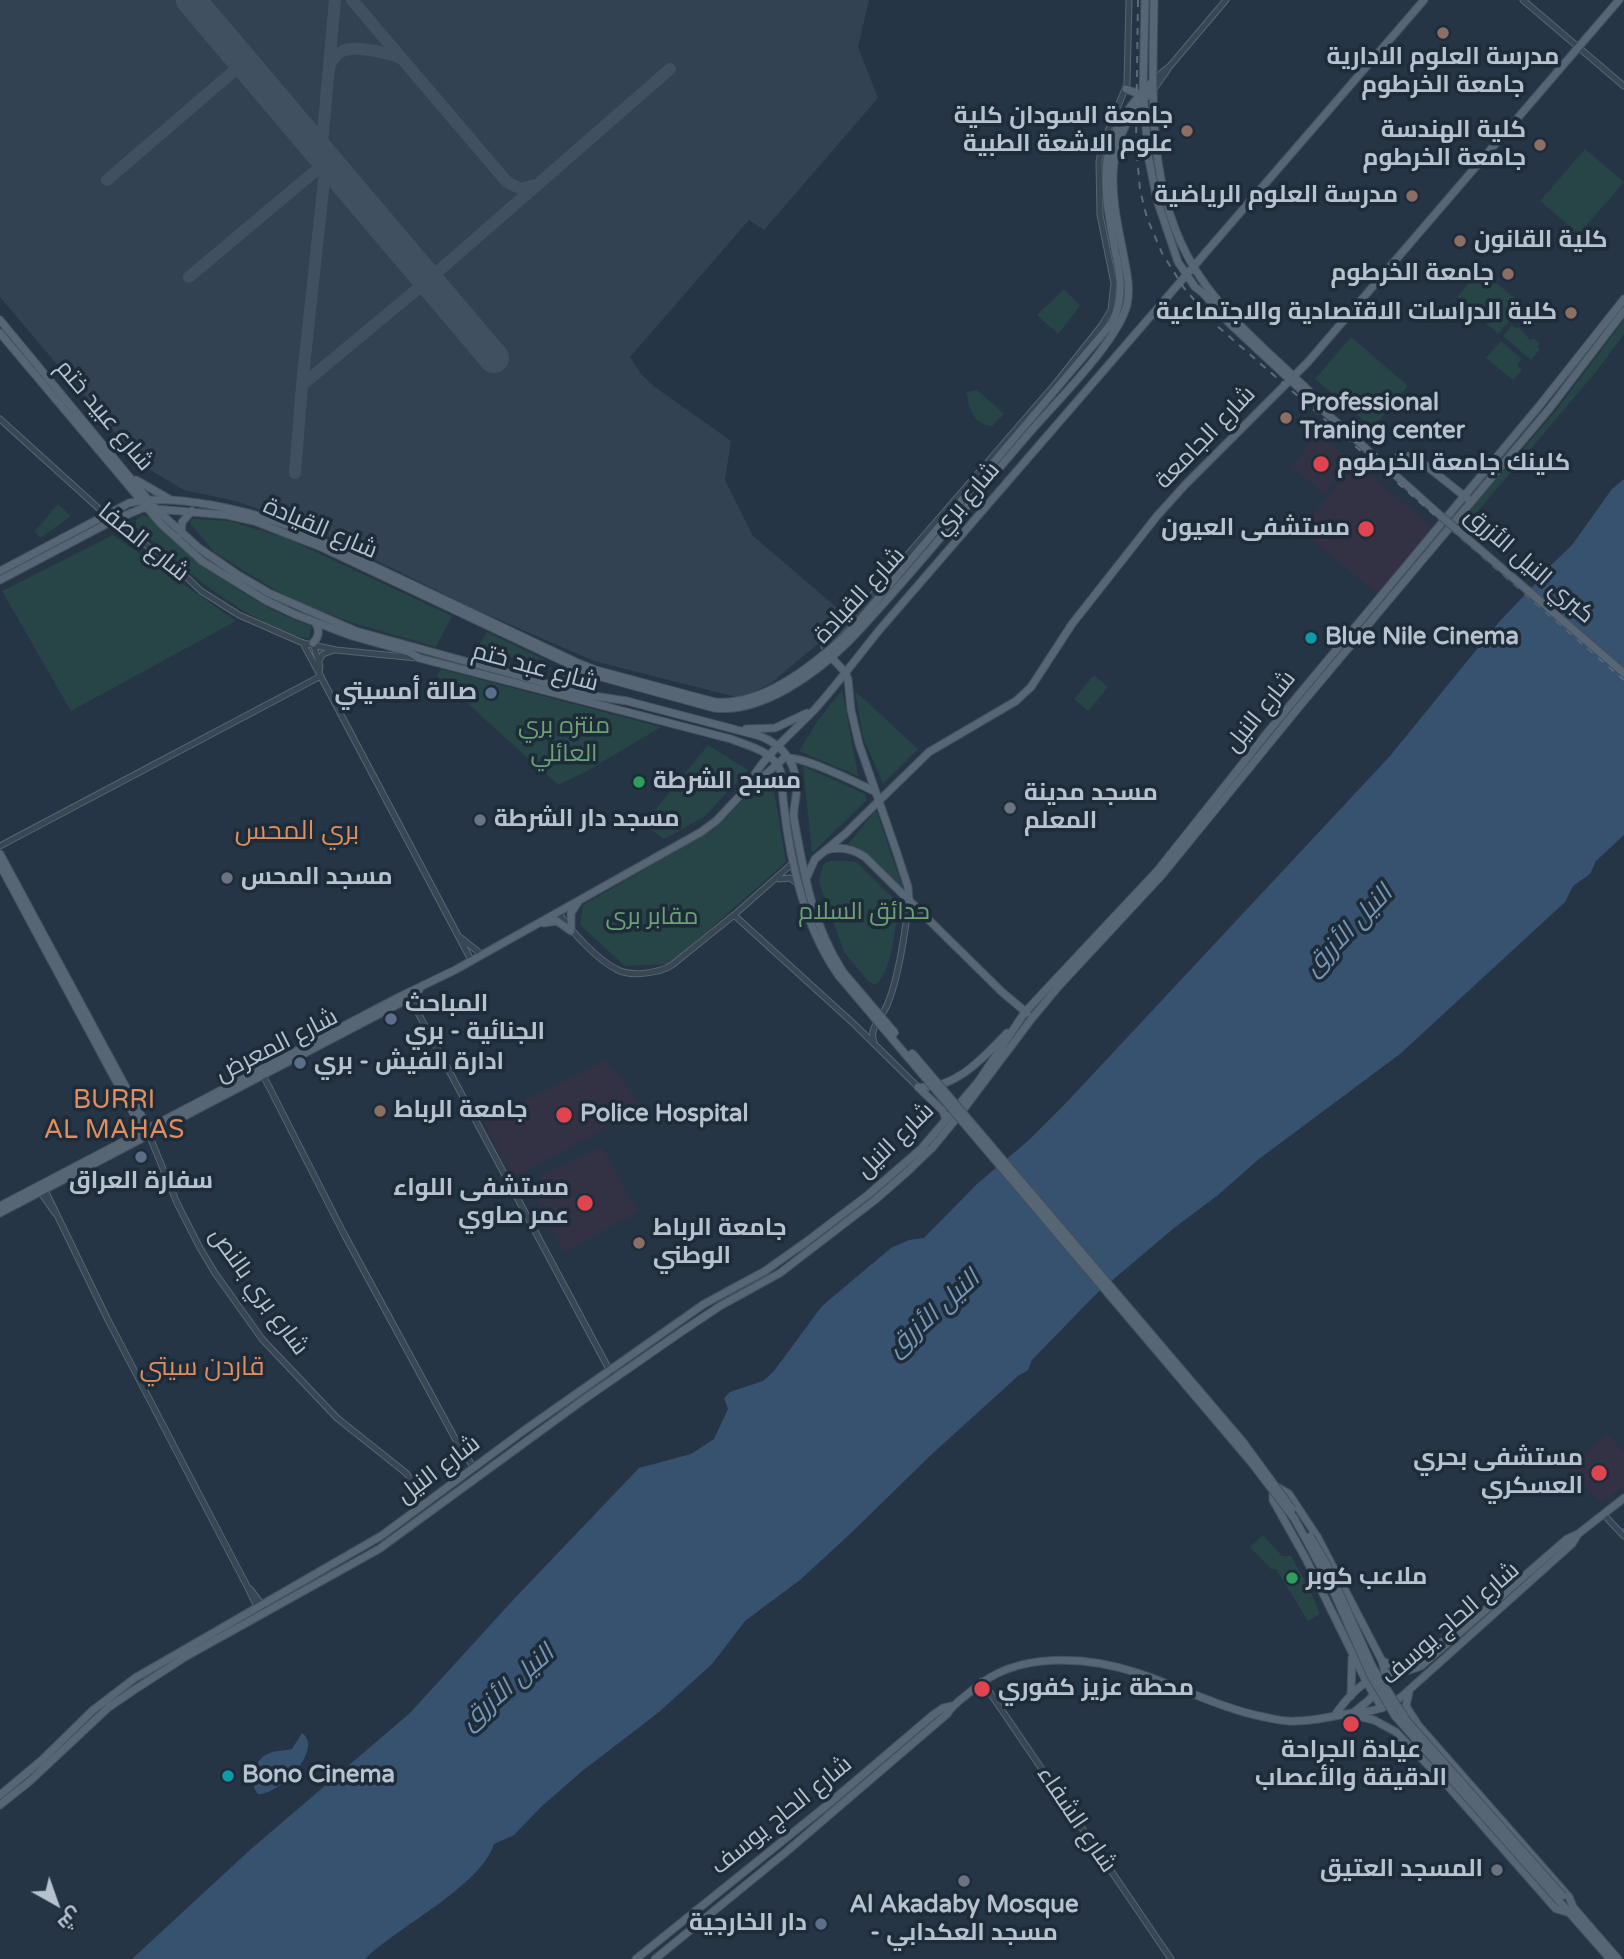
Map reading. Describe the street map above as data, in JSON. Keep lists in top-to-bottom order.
{
  "streets": {
    "main road": [
      "شارع عبيد ختم",
      "شارع الجامعة",
      "شارع بري",
      "شارع القيادة",
      "شارع عبد ختم",
      "شارع النيل",
      "شارع المعرض",
      "شارع بري بالنص",
      "شارع الحاج يوسف"
    ],
    "street": ["شارع الصفا", "شارع الشفاء"]
  },
  "crossings": [
    ["شارع عبيد ختم", "شارع القيادة"],
    ["شارع عبيد ختم", "شارع عبد ختم"],
    ["شارع بري", "شارع عبد ختم"],
    ["شارع بري", "شارع المعرض"],
    ["شارع القيادة", "شارع عبد ختم"],
    ["شارع الصفا", "شارع عبد ختم"],
    ["شارع عبد ختم", "شارع المعرض"],
    ["شارع النيل", "شارع بري بالنص"],
    ["شارع المعرض", "شارع بري بالنص"],
    ["شارع الحاج يوسف", "شارع الشفاء"]
  ],
  "districts": ["بري المحس", "BURRI AL MAHAS", "قاردن سيتي"],
  "water": ["النيل الأزرق"],
  "parks": ["منتزه بري العائلي", "حدائق السلام", "مقابر برى"],
  "places": [
    "مدرسة العلوم الادارية جامعة الخرطوم",
    "جامعة السودان كلية علوم الاشعة الطبية",
    "كلية الهندسة جامعة الخرطوم",
    "مدرسة العلوم الرياضية",
    "كلية القانون",
    "جامعة الخرطوم",
    "كلية الدراسات الاقتصادية والاجتماعية",
    "Professional Traning center",
    "كلينك جامعة الخرطوم",
    "مستشفى العيون",
    "Blue Nile Cinema",
    "صالة أمسيتي",
    "مسبح الشرطة",
    "مسجد مدينة المعلم",
    "مسجد دار الشرطة",
    "مسجد المحس",
    "المباحث الجنائية - بري",
    "ادارة الفيش - بري",
    "جامعة الرباط",
    "Police Hospital",
    "سفارة العراق",
    "مستشفى اللواء عمر صاوي",
    "جامعة الرباط الوطني",
    "مستشفى بحري العسكري",
    "ملاعب كوبر",
    "محطة عزيز كفوري",
    "عيادة الجراحة الدقيقة والأعصاب",
    "Bono Cinema",
    "المسجد العتيق",
    "Al Akadaby Mosque - مسجد العكدابي",
    "دار الخارجية"
  ],
  "north": "bottom right"
}
